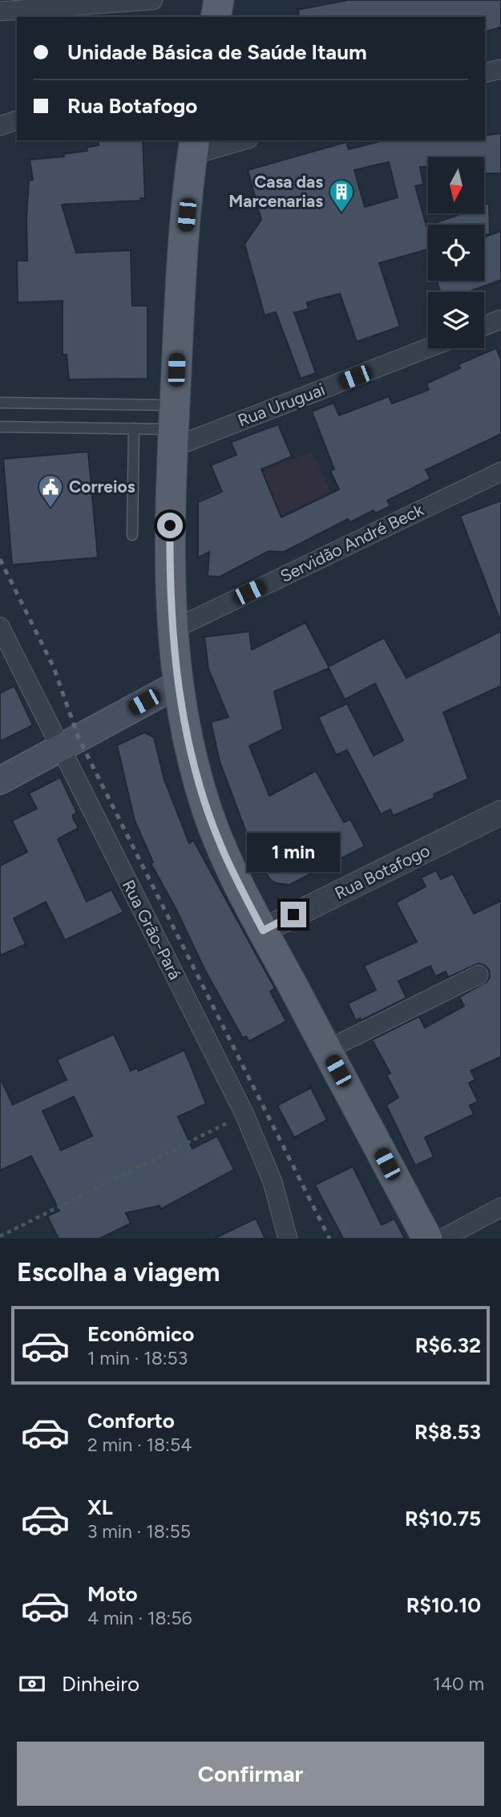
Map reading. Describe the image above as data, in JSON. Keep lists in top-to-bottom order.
{
  "streets": {
    "street": [
      "Rua Uruguai",
      "Servidão André Beck",
      "Rua Botafogo",
      "Rua Grão-Pará"
    ]
  },
  "places": {
    "building": ["Casa das Marcenarias"],
    "public building": ["Correios"]
  },
  "north": "bottom",
  "page": {
    "banner": ["Unidade Básica de Saúde Itaum", "Rua Botafogo"],
    "bubble": "1 min",
    "heading": "Escolha a viagem",
    "list": [
      {
        "name": "Econômico",
        "note": "1 min · 18:53",
        "value": "R$6.32"
      },
      {
        "name": "Conforto",
        "note": "2 min · 18:54",
        "value": "R$8.53"
      },
      {
        "name": "XL",
        "note": "3 min · 18:55",
        "value": "R$10.75"
      },
      {
        "name": "Moto",
        "note": "4 min · 18:56",
        "value": "R$10.10"
      }
    ],
    "pay": ["Dinheiro", "140 m"],
    "buttons": "Confirmar"
  }
}
